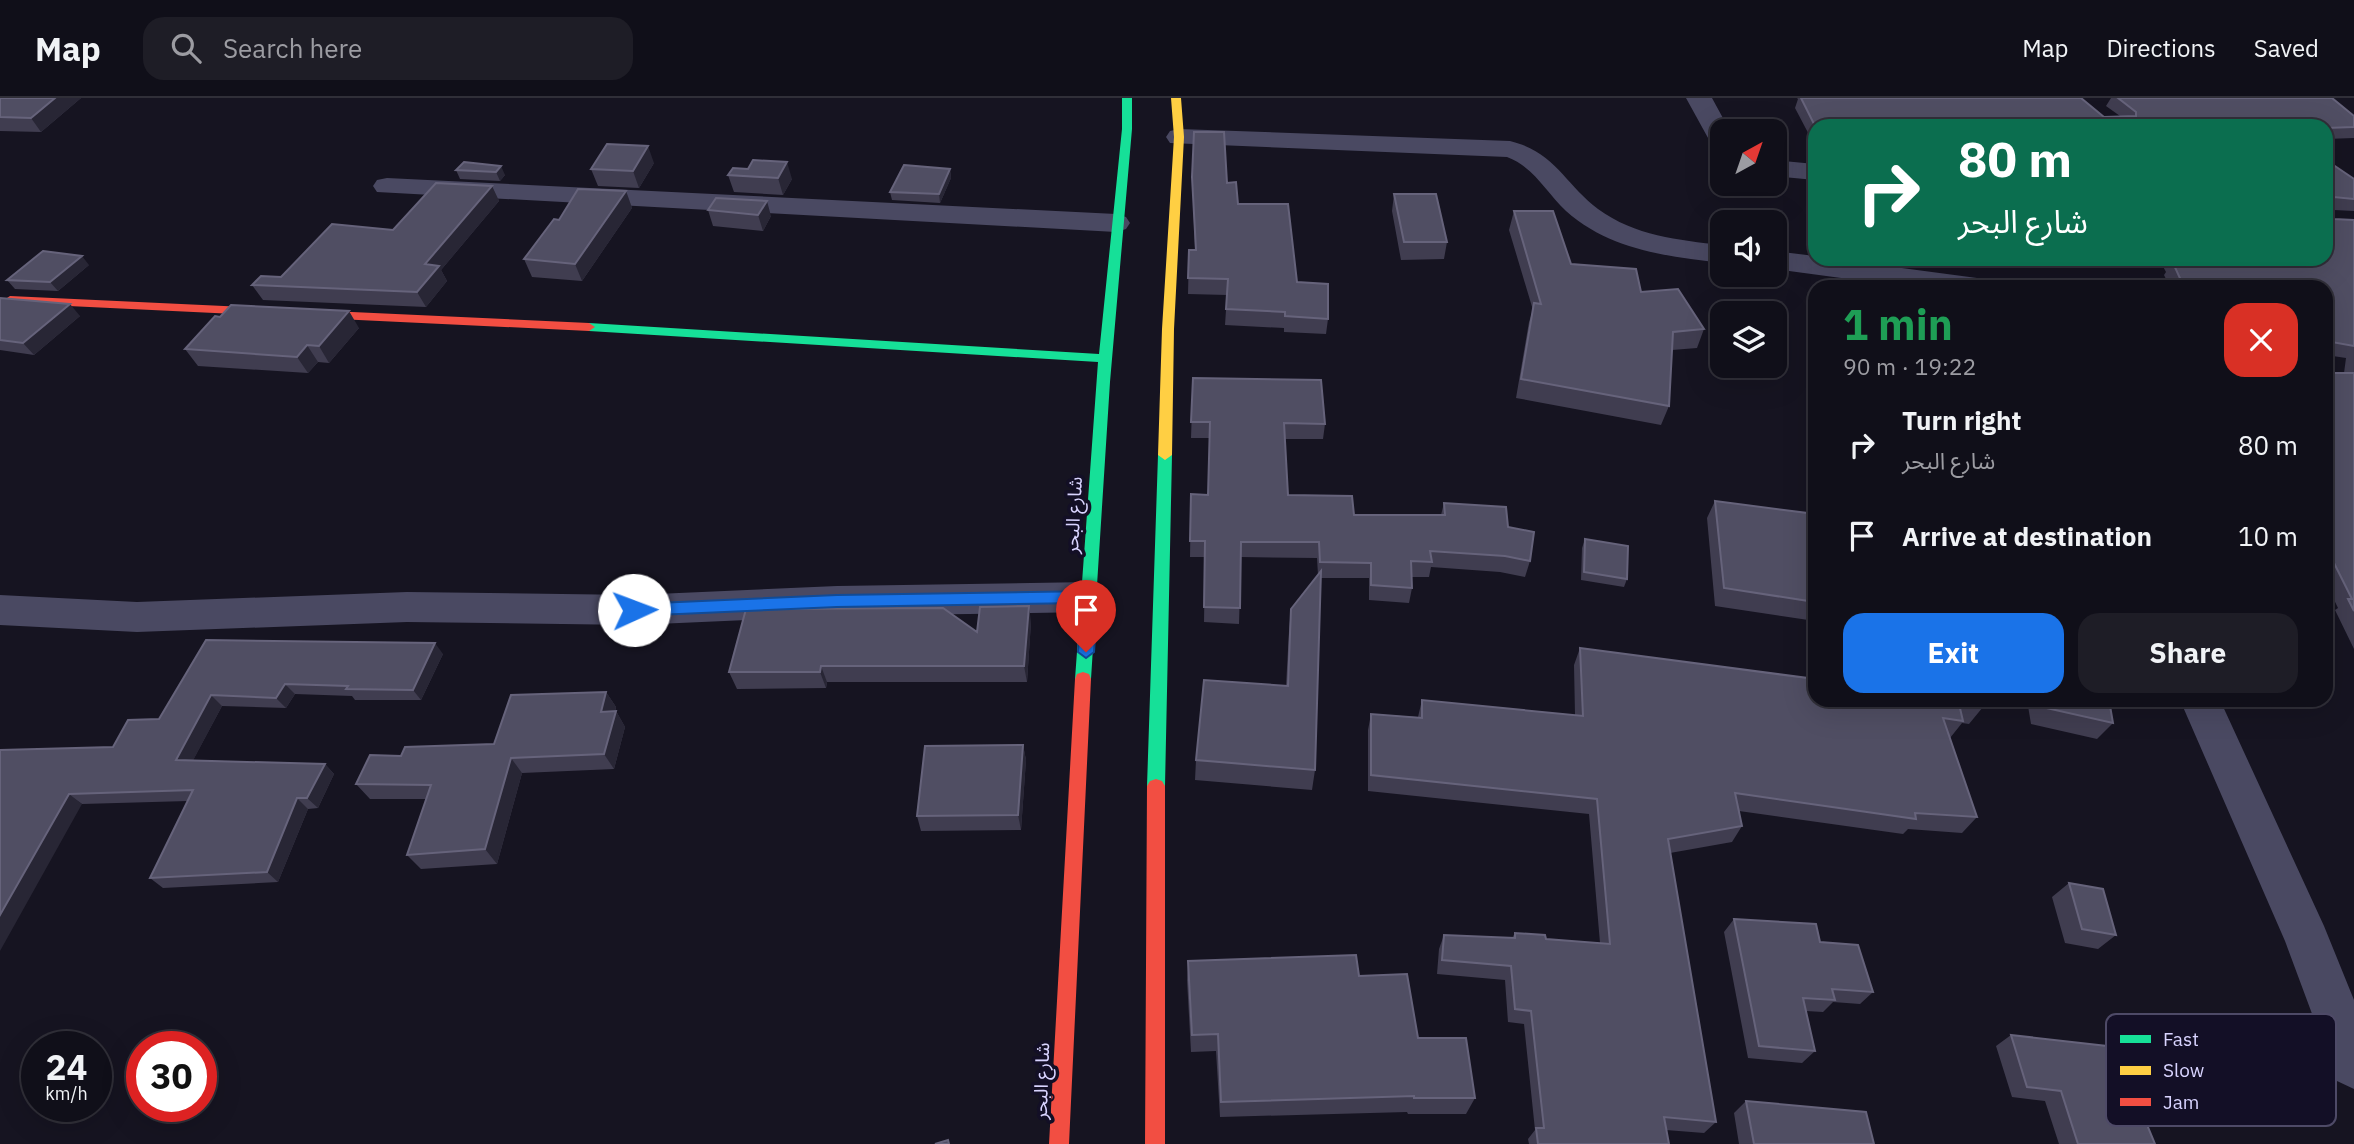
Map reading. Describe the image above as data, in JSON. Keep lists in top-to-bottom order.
{
  "streets": {
    "main road": ["شارع البحر"]
  },
  "legend": ["Fast", "Slow", "Jam"],
  "north": "top right",
  "page": {
    "header": "Map",
    "search": "Search here",
    "nav": ["Map", "Directions", "Saved"],
    "turn": ["80 m", "شارع البحر"],
    "heading": ["1 min", "90 m · 19:22"],
    "list": [
      {
        "name": "Turn right",
        "note": "شارع البحر",
        "value": "80 m"
      },
      {
        "name": "Arrive at destination",
        "value": "10 m"
      }
    ],
    "buttons": ["Exit", "Share"],
    "speed": "24 km/h",
    "limit": "30"
  }
}
